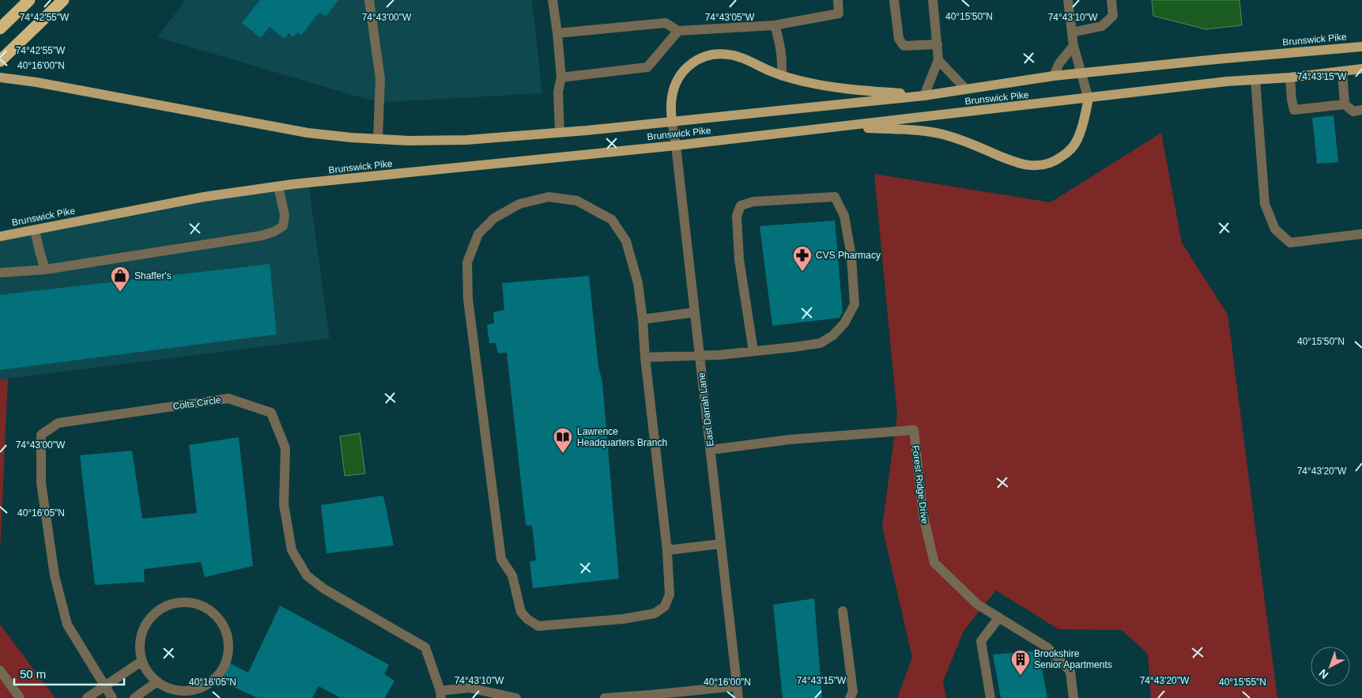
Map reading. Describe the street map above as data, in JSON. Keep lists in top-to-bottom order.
{
  "streets": {
    "main road": ["Brunswick Pike"],
    "street": ["Colts Circle", "East Darrah Lane", "Forest Ridge Drive"]
  },
  "crossings": [
    ["Brunswick Pike", "East Darrah Lane"],
    ["East Darrah Lane", "Forest Ridge Drive"]
  ],
  "places": {
    "pharmacy": ["CVS Pharmacy"],
    "shop": ["Shaffer's"],
    "library": ["Lawrence Headquarters Branch"],
    "building": ["Brookshire Senior Apartments"]
  },
  "scale_bar": "50 m",
  "north": "bottom left",
  "coordinates": [
    "40°15'50\"N",
    "74°42'55\"W",
    "74°43'00\"W",
    "74°43'05\"W",
    "74°43'10\"W",
    "40°16'00\"N",
    "74°43'15\"W",
    "74°43'20\"W",
    "40°16'05\"N",
    "40°15'55\"N"
  ]
}
